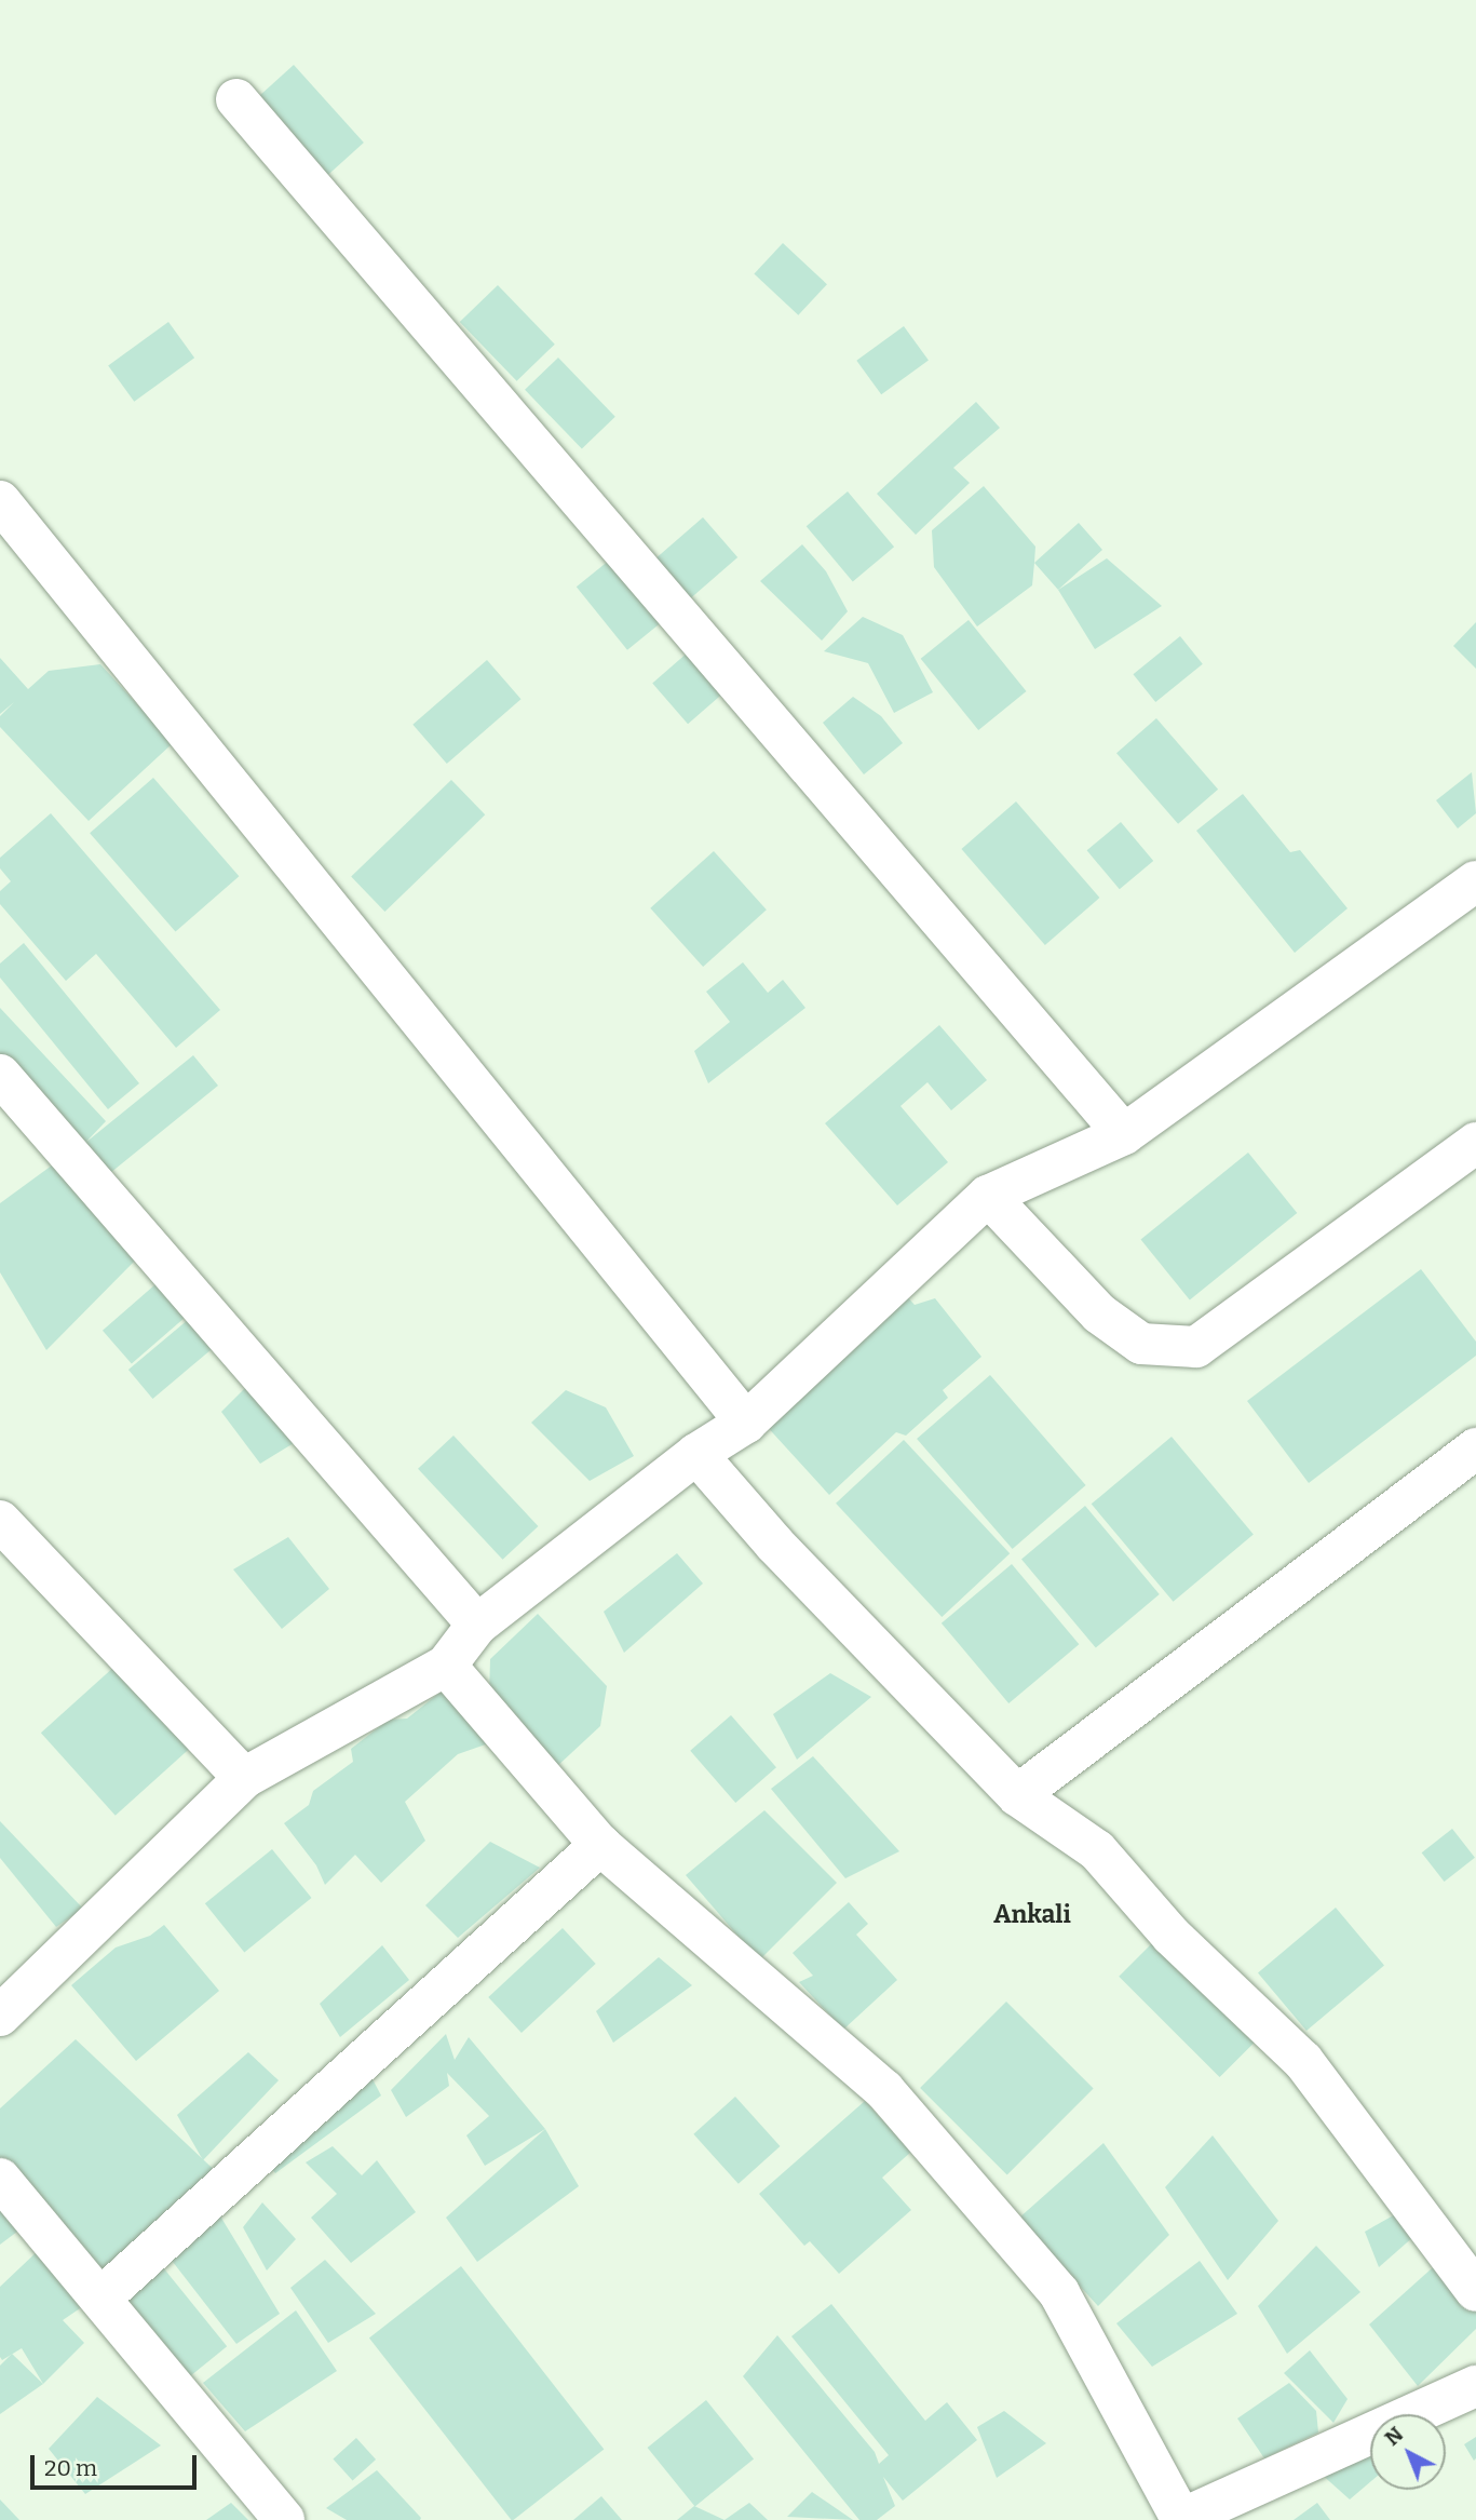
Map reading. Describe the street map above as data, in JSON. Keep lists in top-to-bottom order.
{
  "districts": ["Ankali"],
  "scale_bar": "20 m",
  "north": "top left"
}
